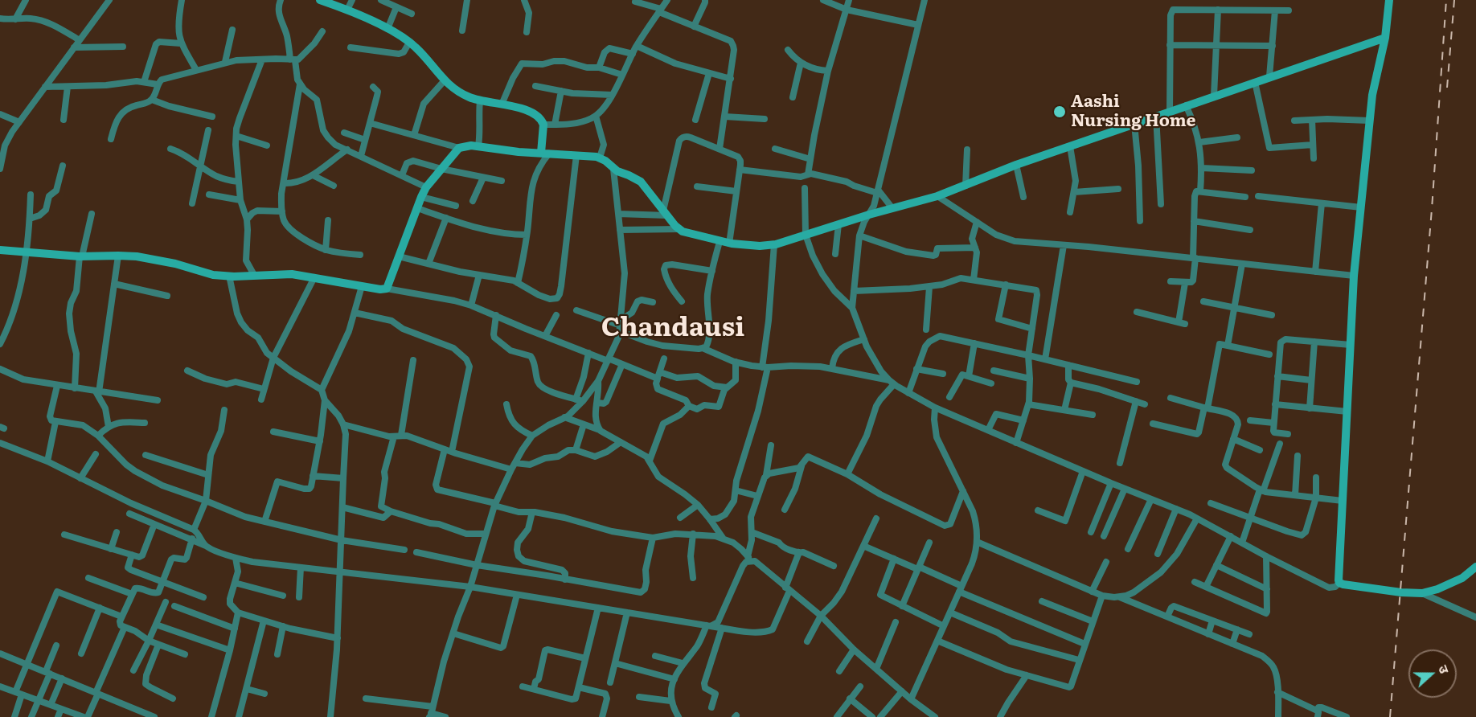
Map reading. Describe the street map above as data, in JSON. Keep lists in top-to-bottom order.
{
  "districts": ["Chandausi"],
  "places": ["Aashi Nursing Home"],
  "north": "right"
}
